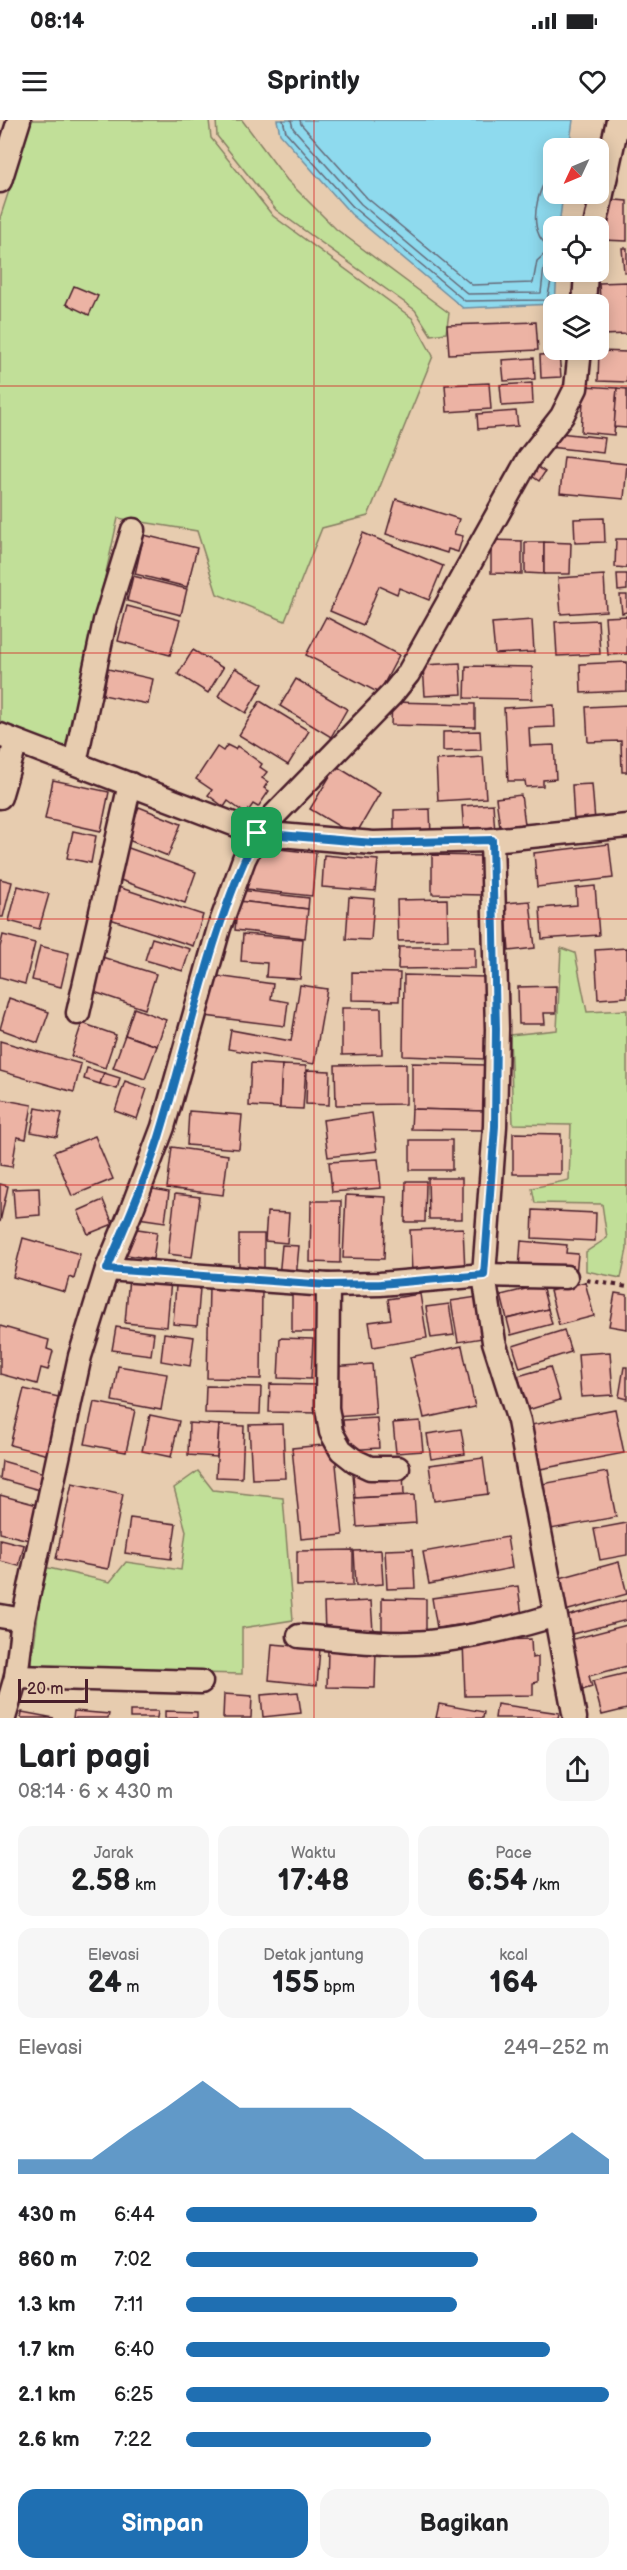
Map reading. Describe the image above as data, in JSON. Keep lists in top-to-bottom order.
{
  "scale_bar": "20 m",
  "north": "bottom left",
  "page": {
    "status": "08:14",
    "header": "Sprintly",
    "scale": "20 m",
    "heading": ["Lari pagi", "08:14 · 6 × 430 m"],
    "stats": [
      ["Jarak", "2.58 km"],
      ["Waktu", "17:48"],
      ["Pace", "6:54 /km"],
      ["Elevasi", "24 m"],
      ["Detak jantung", "155 bpm"],
      ["kcal", "164"]
    ],
    "chart": ["Elevasi", "249–252 m"],
    "list": [
      {
        "name": "430 m",
        "note": "6:44"
      },
      {
        "name": "860 m",
        "note": "7:02"
      },
      {
        "name": "1.3 km",
        "note": "7:11"
      },
      {
        "name": "1.7 km",
        "note": "6:40"
      },
      {
        "name": "2.1 km",
        "note": "6:25"
      },
      {
        "name": "2.6 km",
        "note": "7:22"
      }
    ],
    "buttons": ["Simpan", "Bagikan"]
  }
}
